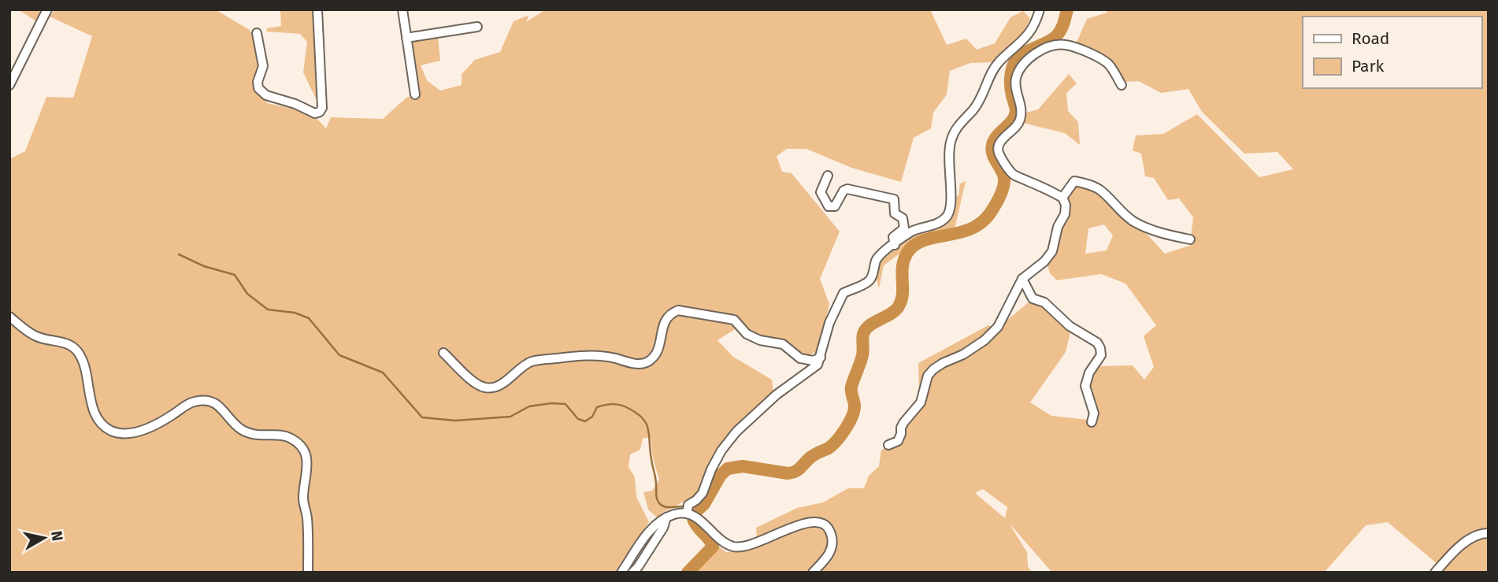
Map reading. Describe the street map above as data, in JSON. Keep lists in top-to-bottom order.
{
  "legend": ["Road", "Park"],
  "north": "right"
}
